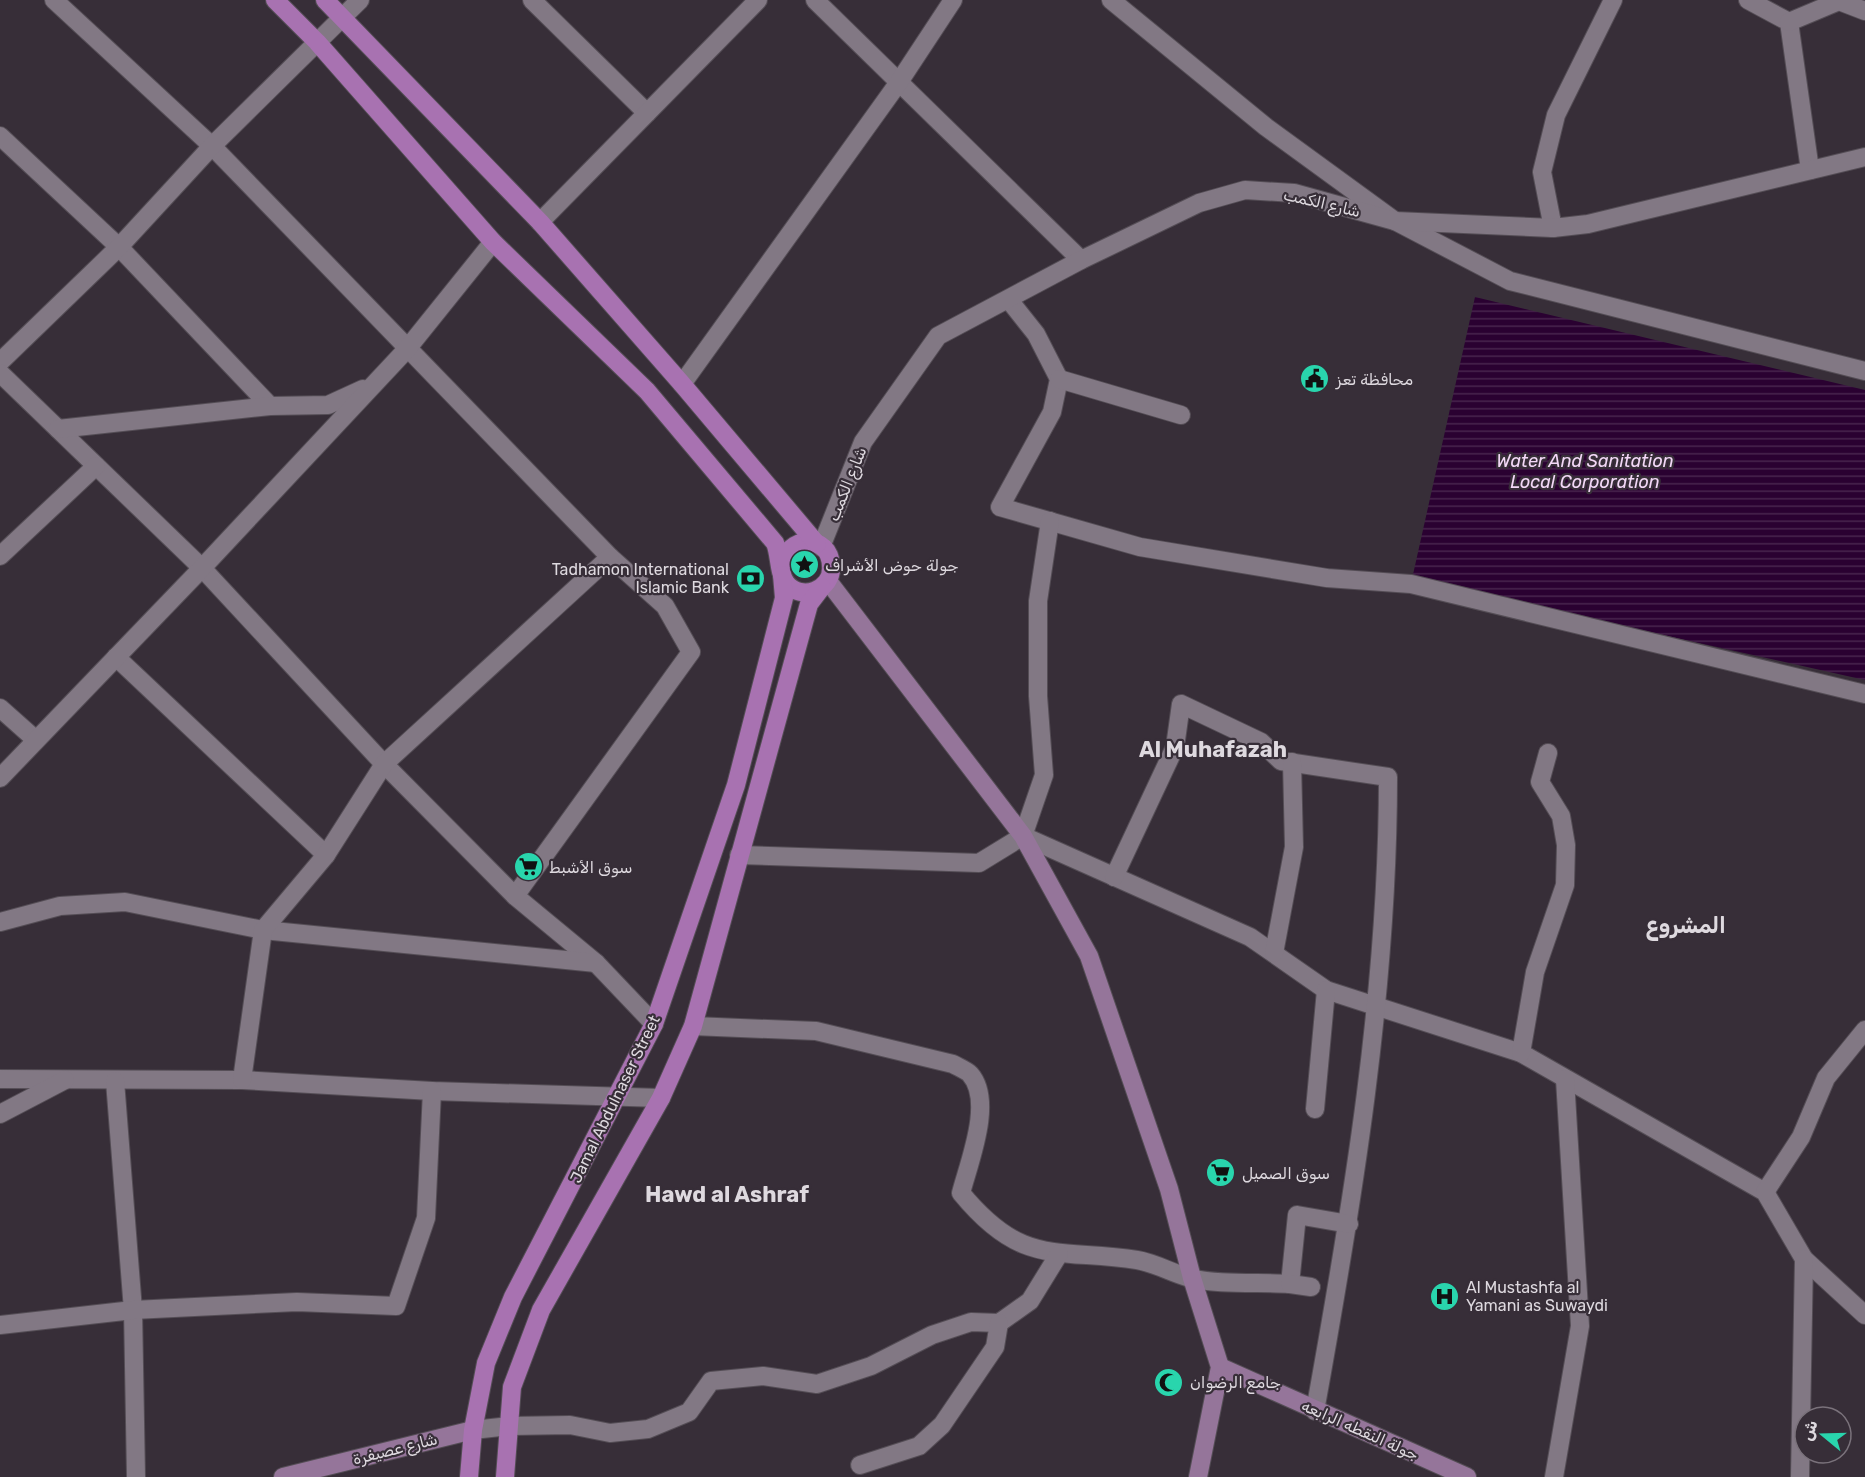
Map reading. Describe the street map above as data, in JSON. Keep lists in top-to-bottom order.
{
  "streets": {
    "main road": ["Jamal Abdulnaser Street", "جولة النقطه الرابعه", "شارع عصيفرة"],
    "street": ["شارع الكمب"]
  },
  "crossings": [
    ["شارع الكمب", "Jamal Abdulnaser Street"],
    ["Jamal Abdulnaser Street", "شارع عصيفرة"]
  ],
  "districts": ["Al Muhafazah", "المشروع", "Hawd al Ashraf"],
  "water": ["Water And Sanitation Local Corporation"],
  "places": {
    "public building": ["محافظة تعز"],
    "place": ["جولة حوض الأشراف"],
    "bank": ["Tadhamon International Islamic Bank"],
    "supermarket": ["سوق الأشبط", "سوق الصميل"],
    "hospital": ["Al Mustashfa al Yamani as Suwaydi"],
    "mosque": ["جامع الرضوان"]
  },
  "north": "left"
}
